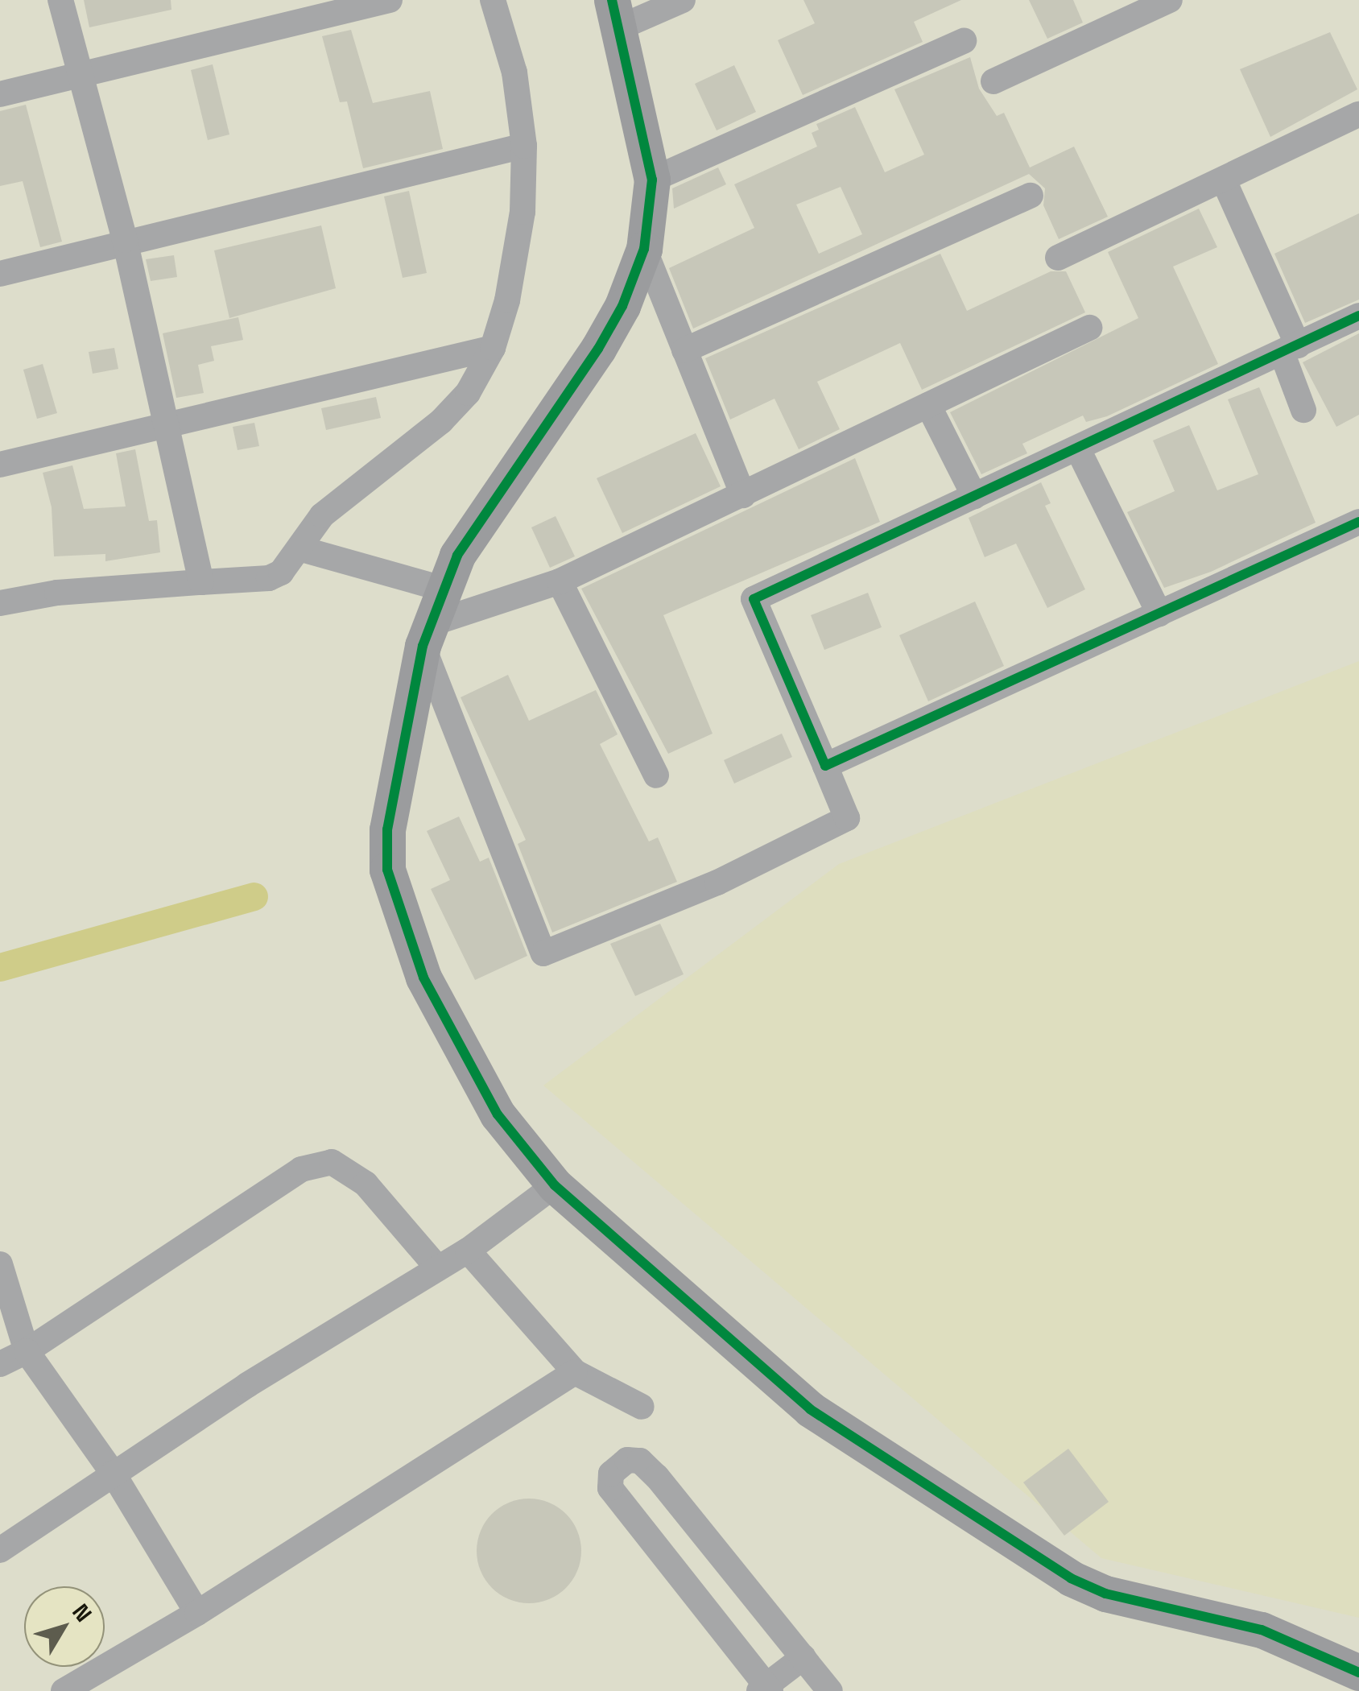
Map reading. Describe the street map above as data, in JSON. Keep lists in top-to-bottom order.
{
  "north": "top right"
}
